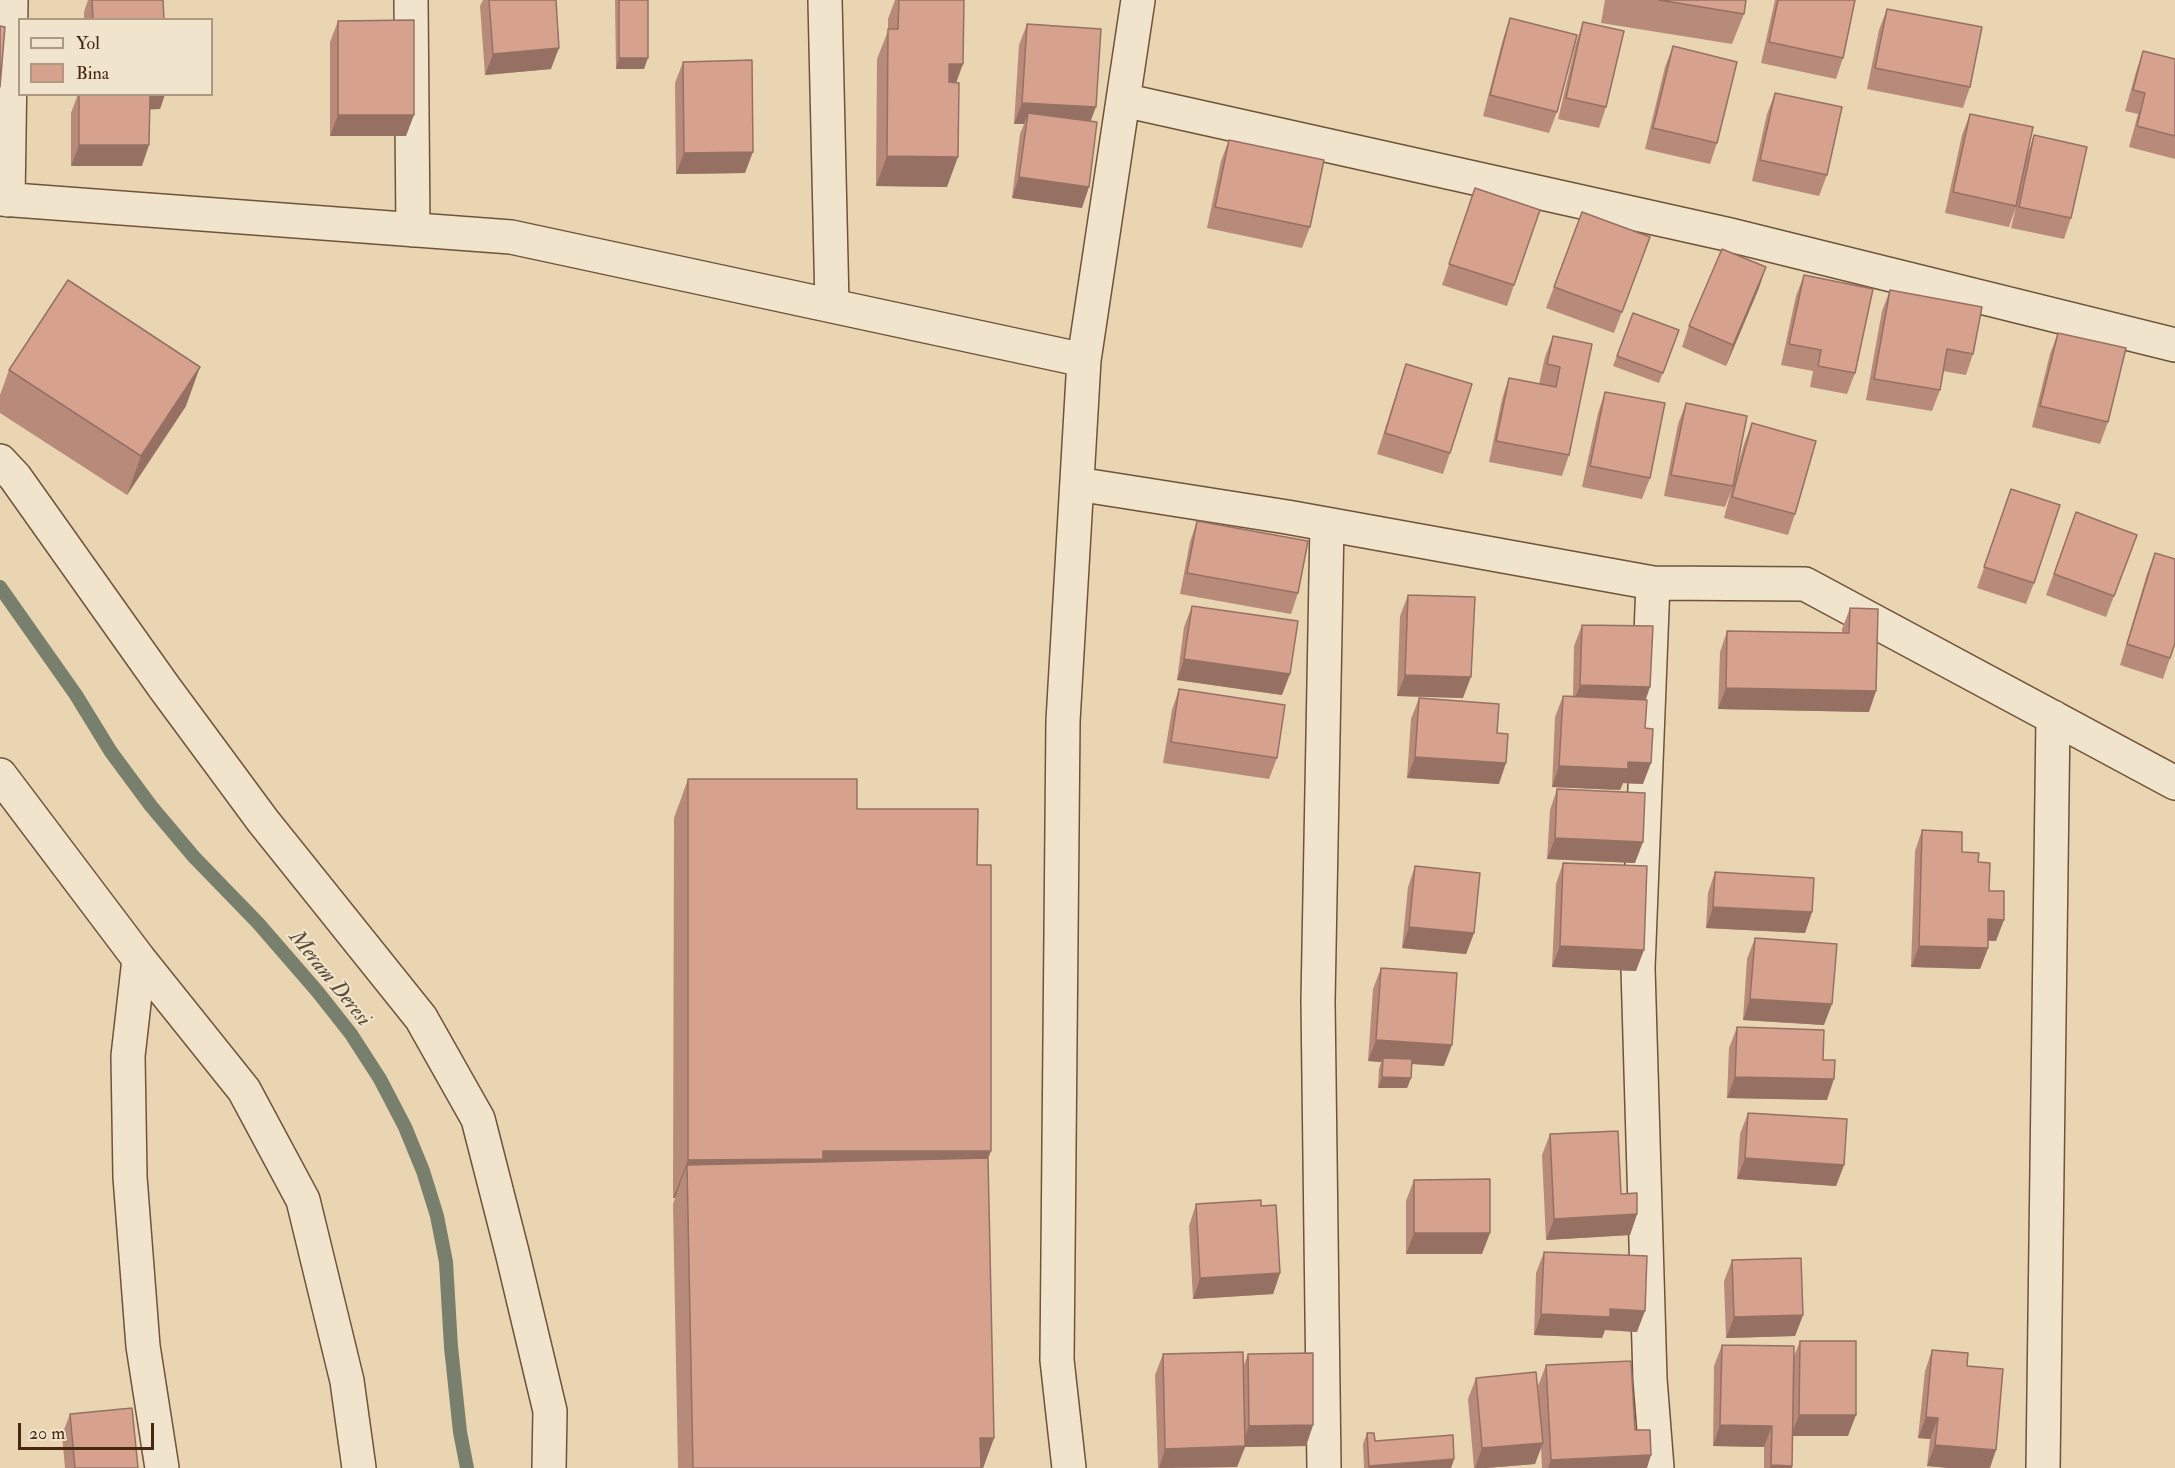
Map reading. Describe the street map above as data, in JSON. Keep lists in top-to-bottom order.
{
  "water": ["Meram Deresi"],
  "legend": ["Yol", "Bina"],
  "scale_bar": "20 m"
}
